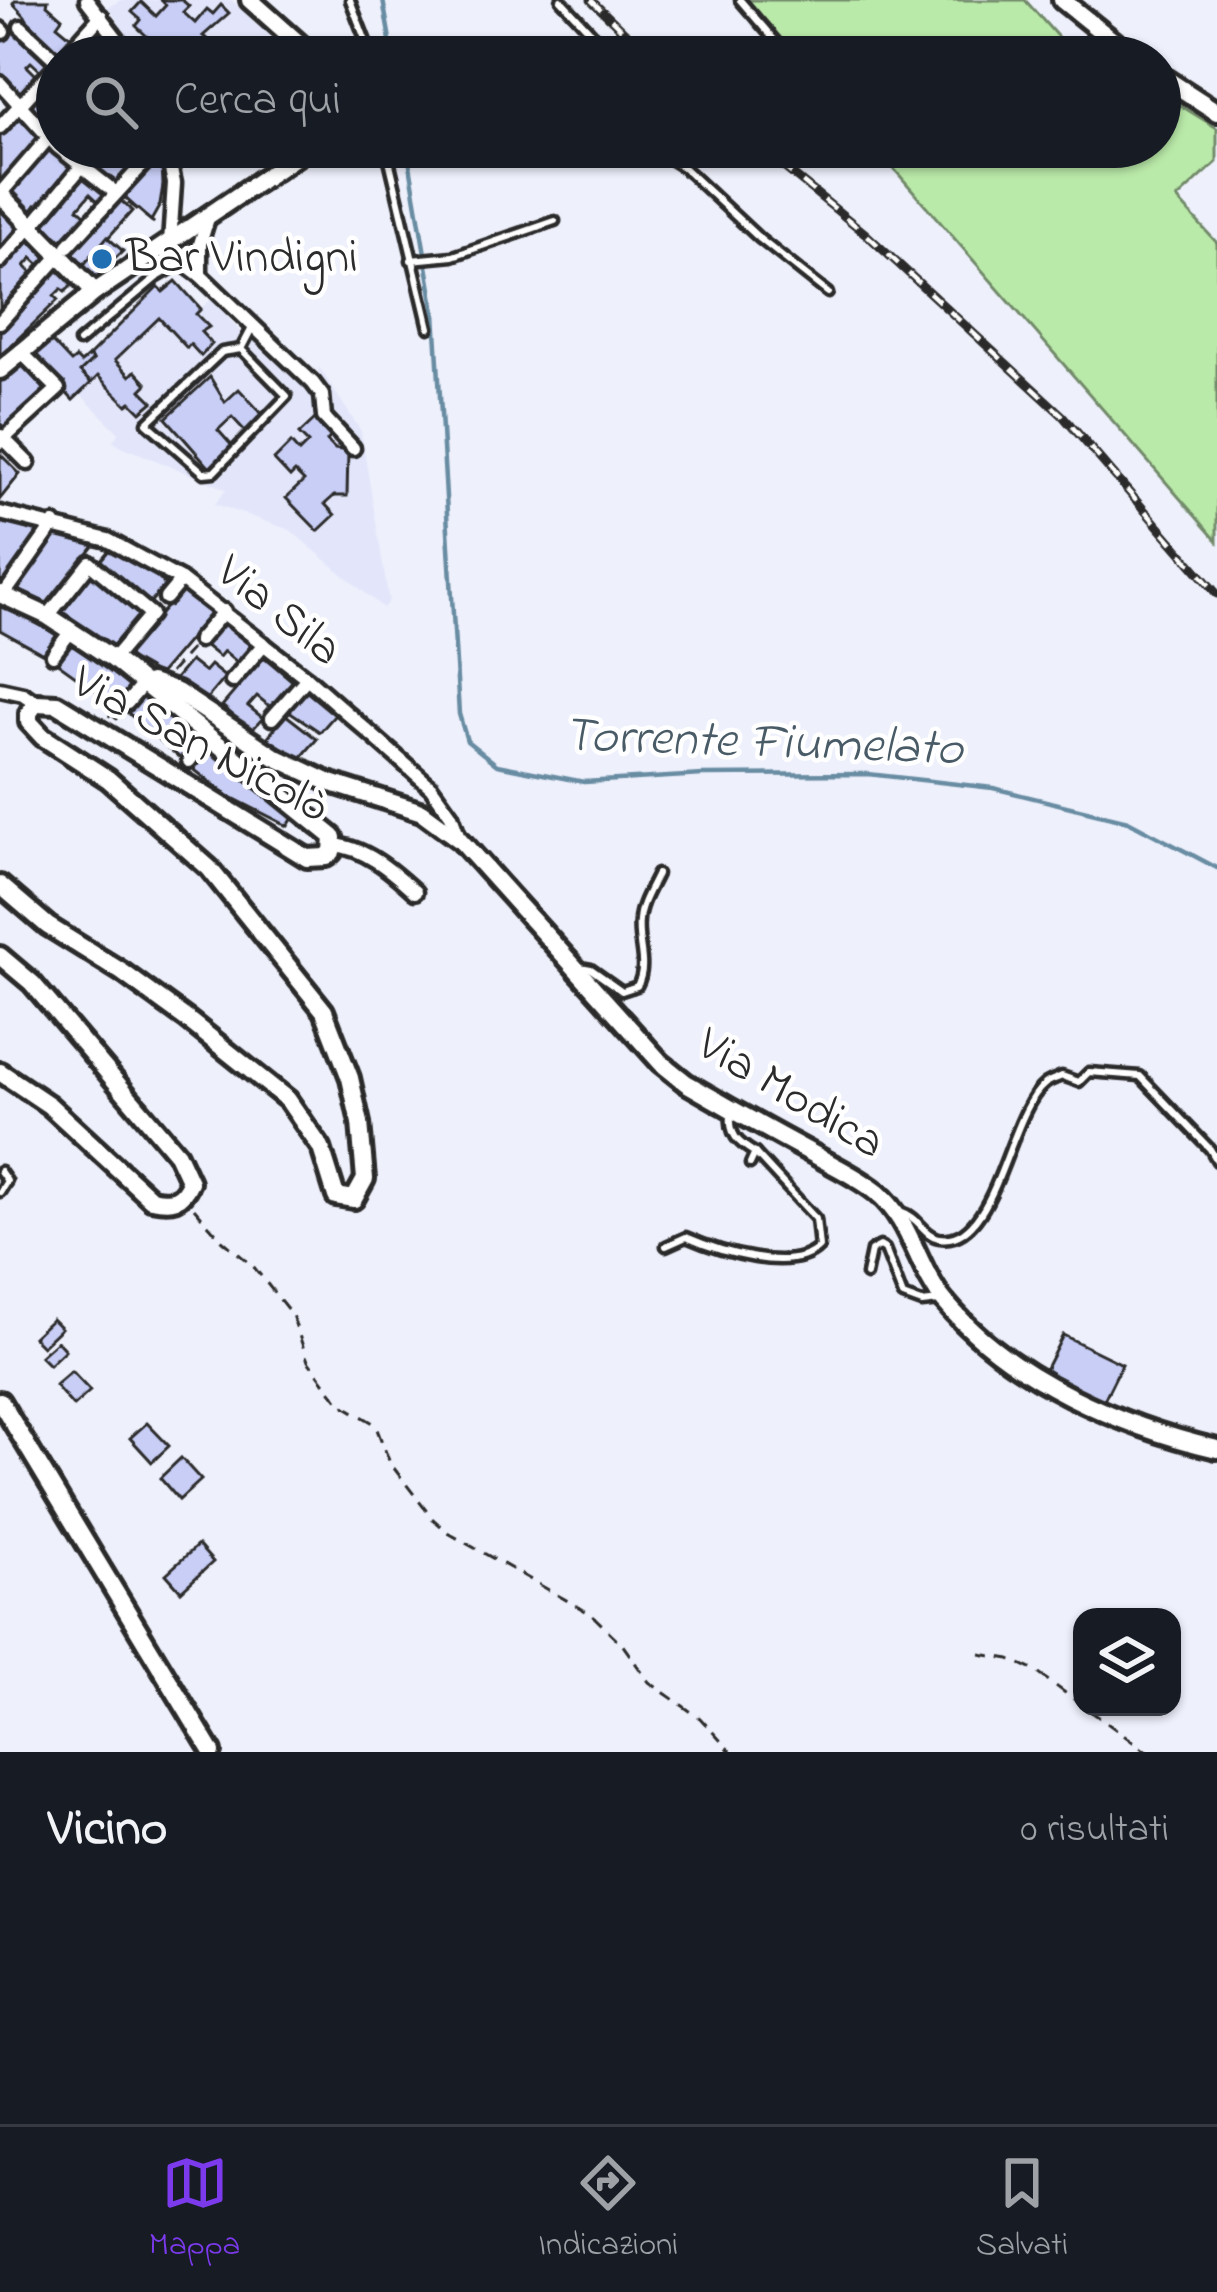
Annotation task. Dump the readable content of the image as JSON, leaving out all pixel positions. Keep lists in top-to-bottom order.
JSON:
{
  "streets": {
    "main road": ["Via San Nicolò", "Via Modica"],
    "street": ["Via Sila"]
  },
  "crossings": [
    ["Via Sila", "Via Modica"],
    ["Via San Nicolò", "Via Modica"]
  ],
  "water": ["Torrente Fiumelato"],
  "places": ["Bar Vindigni"],
  "page": {
    "search": "Cerca qui",
    "heading": ["Vicino", "0 risultati"],
    "nav": ["Mappa", "Indicazioni", "Salvati"]
  }
}
